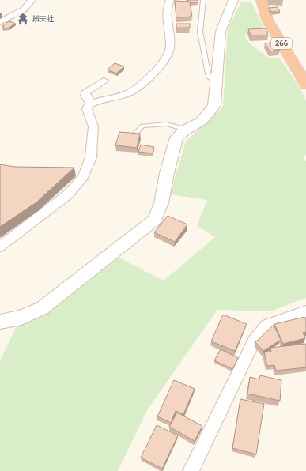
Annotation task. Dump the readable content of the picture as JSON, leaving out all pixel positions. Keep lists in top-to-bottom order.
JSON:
{
  "streets": {
    "highway": ["266"]
  },
  "places": {
    "temple": ["辨天社"]
  }
}
